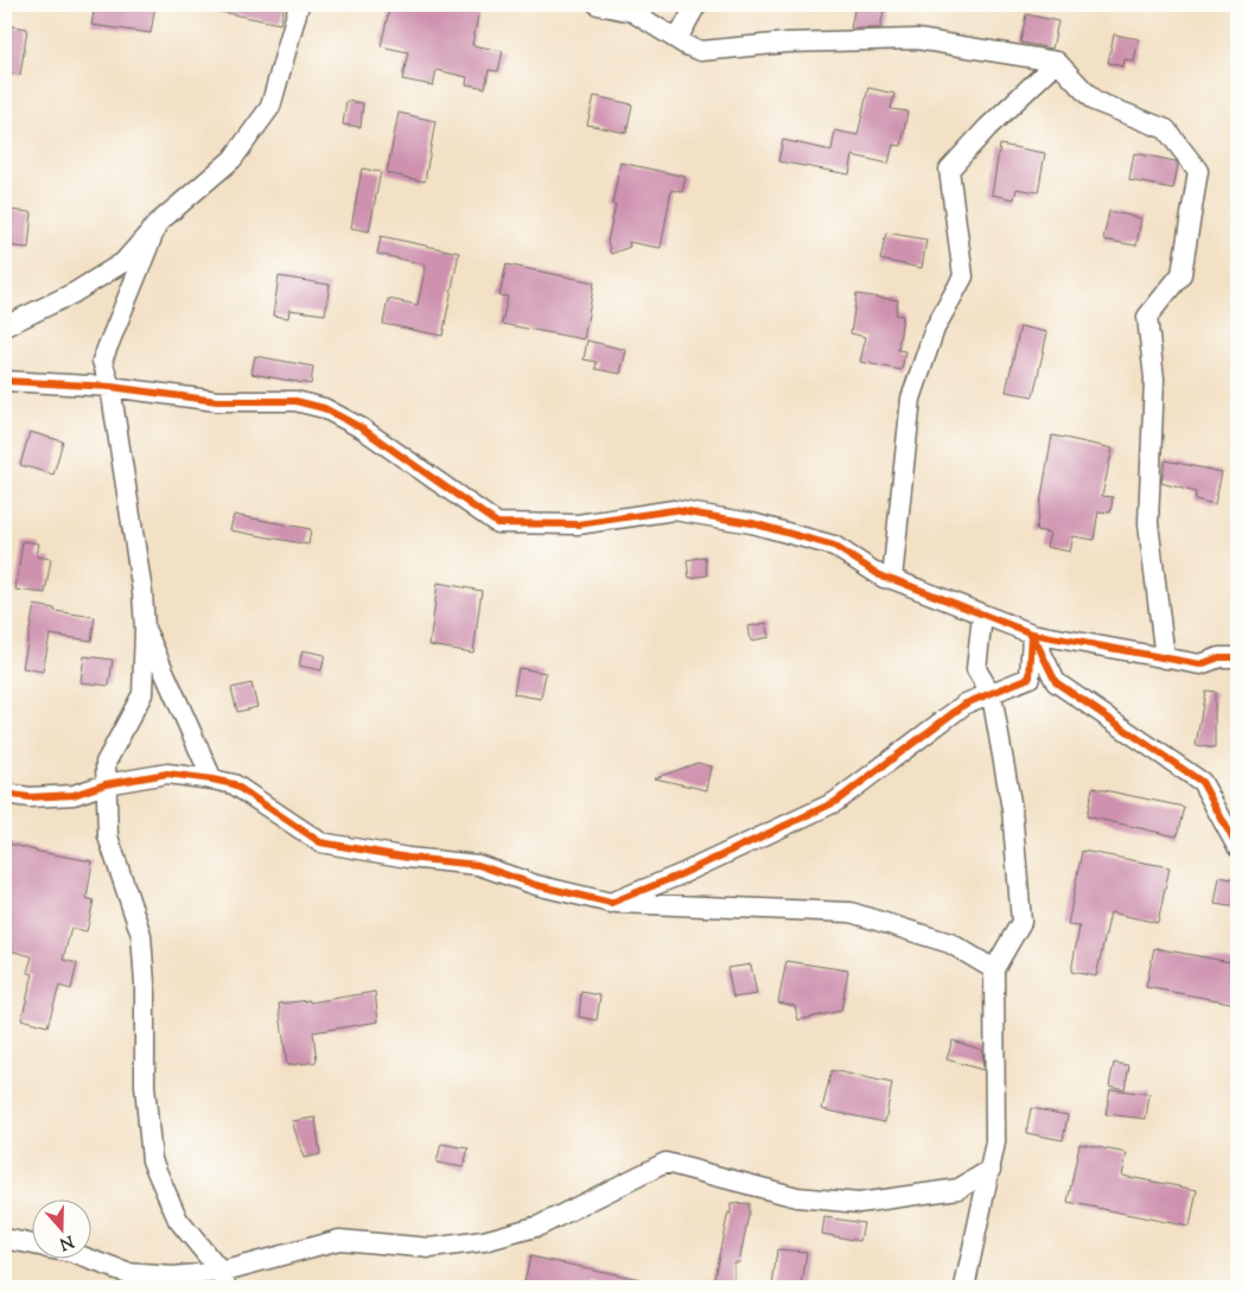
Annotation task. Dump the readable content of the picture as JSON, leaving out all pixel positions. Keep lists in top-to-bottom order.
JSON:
{
  "north": "bottom"
}
